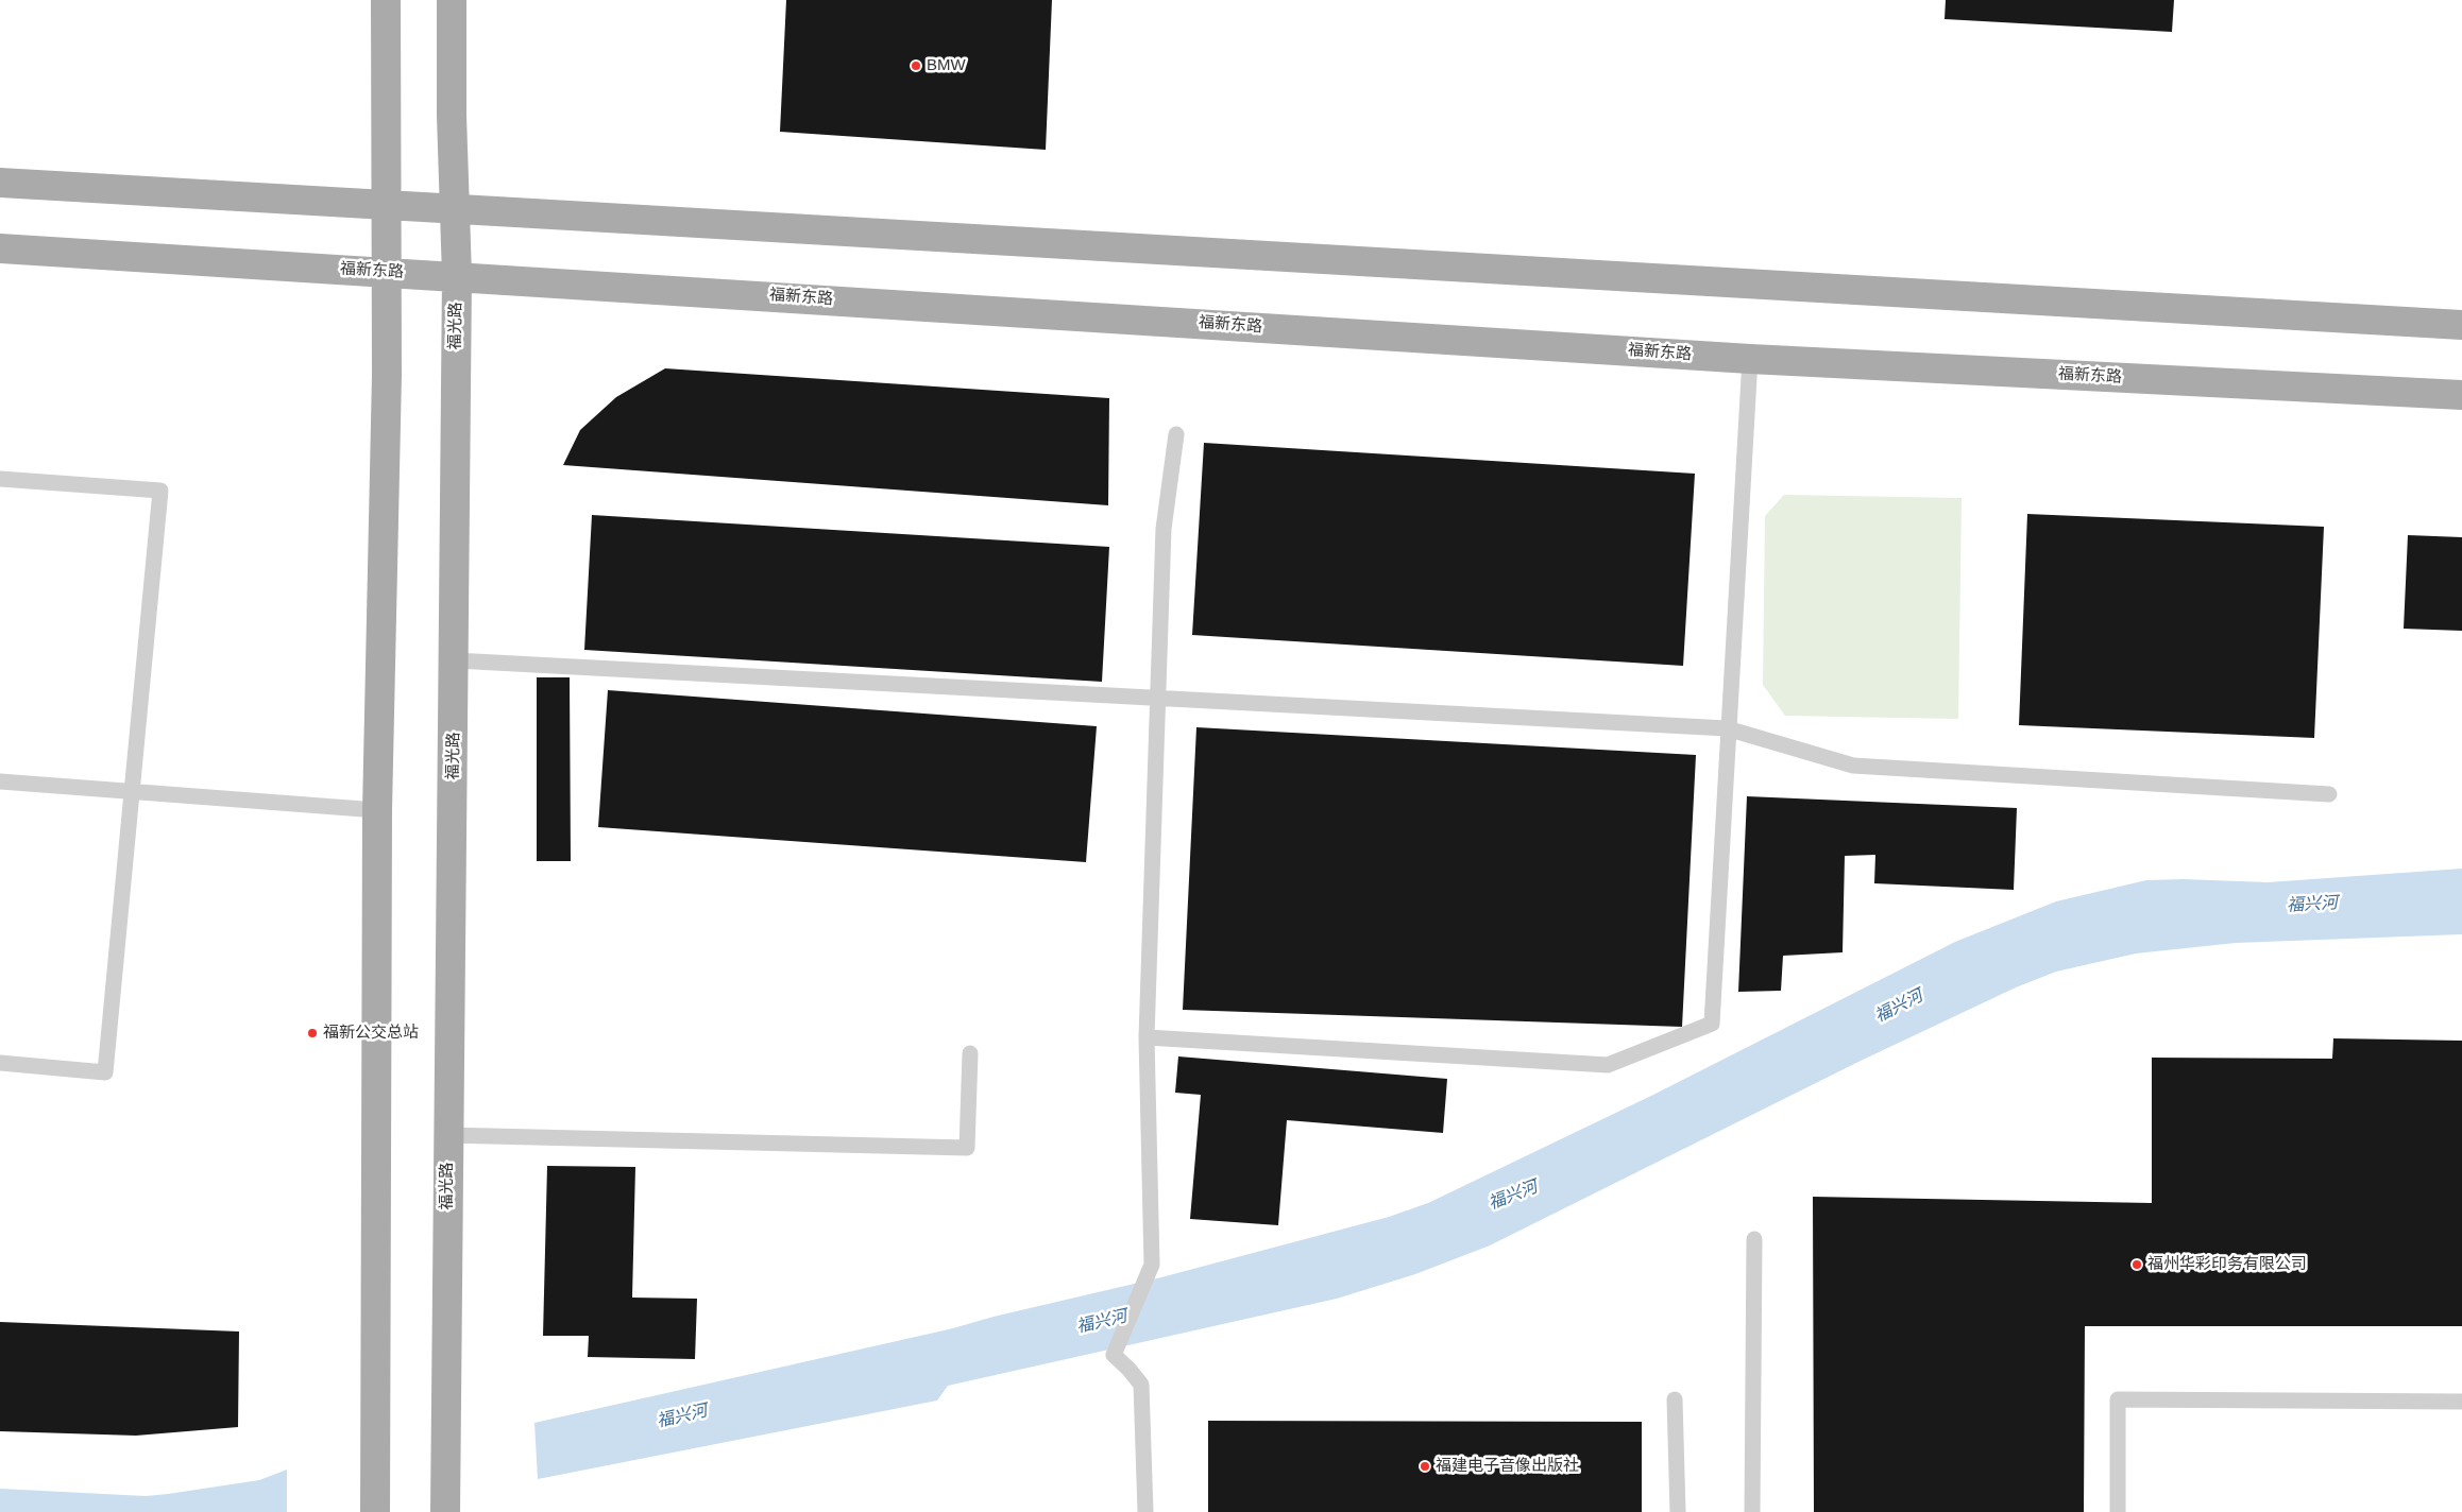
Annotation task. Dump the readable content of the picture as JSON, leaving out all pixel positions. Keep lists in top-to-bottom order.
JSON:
{
  "streets": {
    "main road": ["福新东路", "福光路"]
  },
  "crossings": [
    ["福新东路", "福光路"]
  ],
  "water": ["福兴河"],
  "places": [
    "BMW",
    "福新公交总站",
    "福州华彩印务有限公司",
    "福建电子音像出版社"
  ]
}
